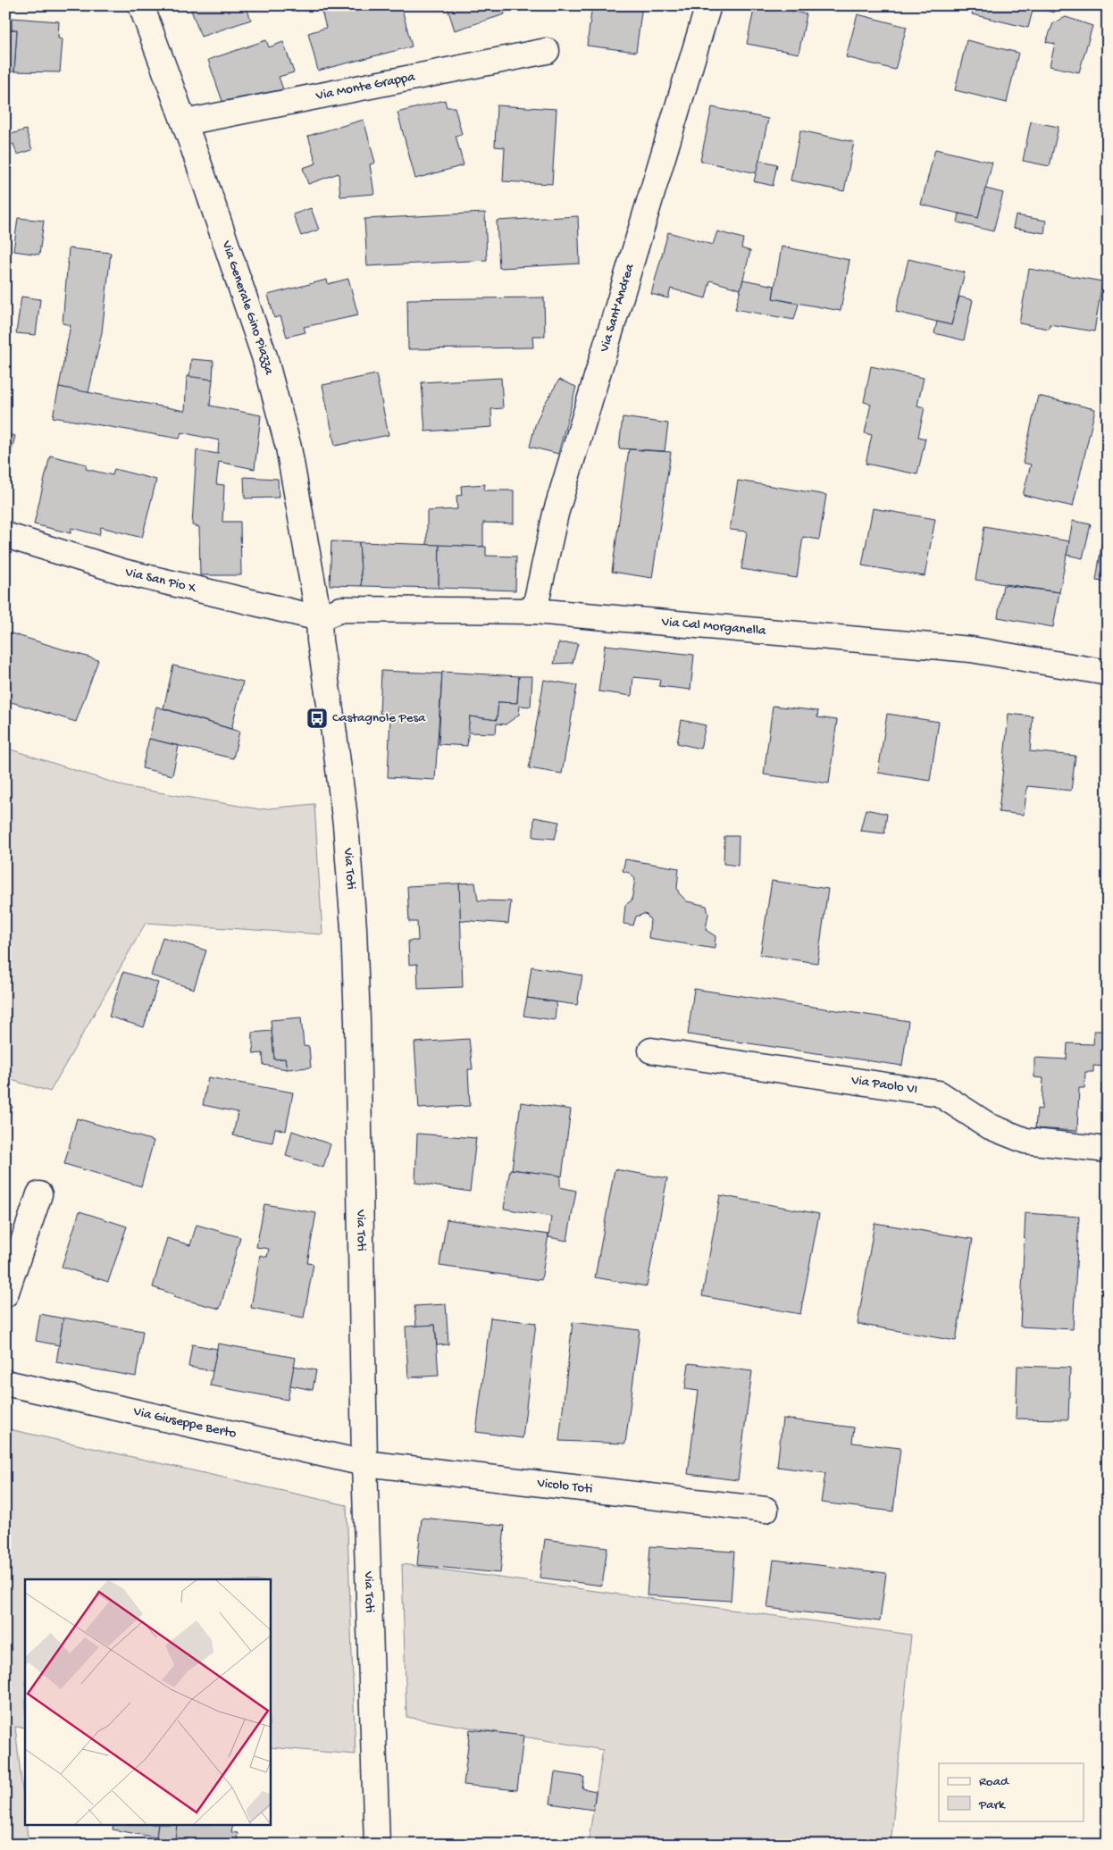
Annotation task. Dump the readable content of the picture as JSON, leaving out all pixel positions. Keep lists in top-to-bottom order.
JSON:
{
  "streets": {
    "street": [
      "Via Monte Grappa",
      "Via Generale Gino Piazza",
      "Via Sant'Andrea",
      "Via San Pio X",
      "Via Cal Morganella",
      "Via Toti",
      "Via Paolo VI",
      "Via Giuseppe Berto",
      "Vicolo Toti"
    ]
  },
  "crossings": [
    ["Via Monte Grappa", "Via Generale Gino Piazza"],
    ["Via Generale Gino Piazza", "Via San Pio X"],
    ["Via Generale Gino Piazza", "Via Cal Morganella"],
    ["Via Generale Gino Piazza", "Via Toti"],
    ["Via Sant'Andrea", "Via Cal Morganella"],
    ["Via San Pio X", "Via Cal Morganella"],
    ["Via San Pio X", "Via Toti"],
    ["Via Cal Morganella", "Via Toti"],
    ["Via Toti", "Via Giuseppe Berto"],
    ["Via Toti", "Vicolo Toti"],
    ["Via Giuseppe Berto", "Vicolo Toti"]
  ],
  "places": {
    "bus stop": ["Castagnole Pesa"]
  },
  "legend": ["Road", "Park"]
}
